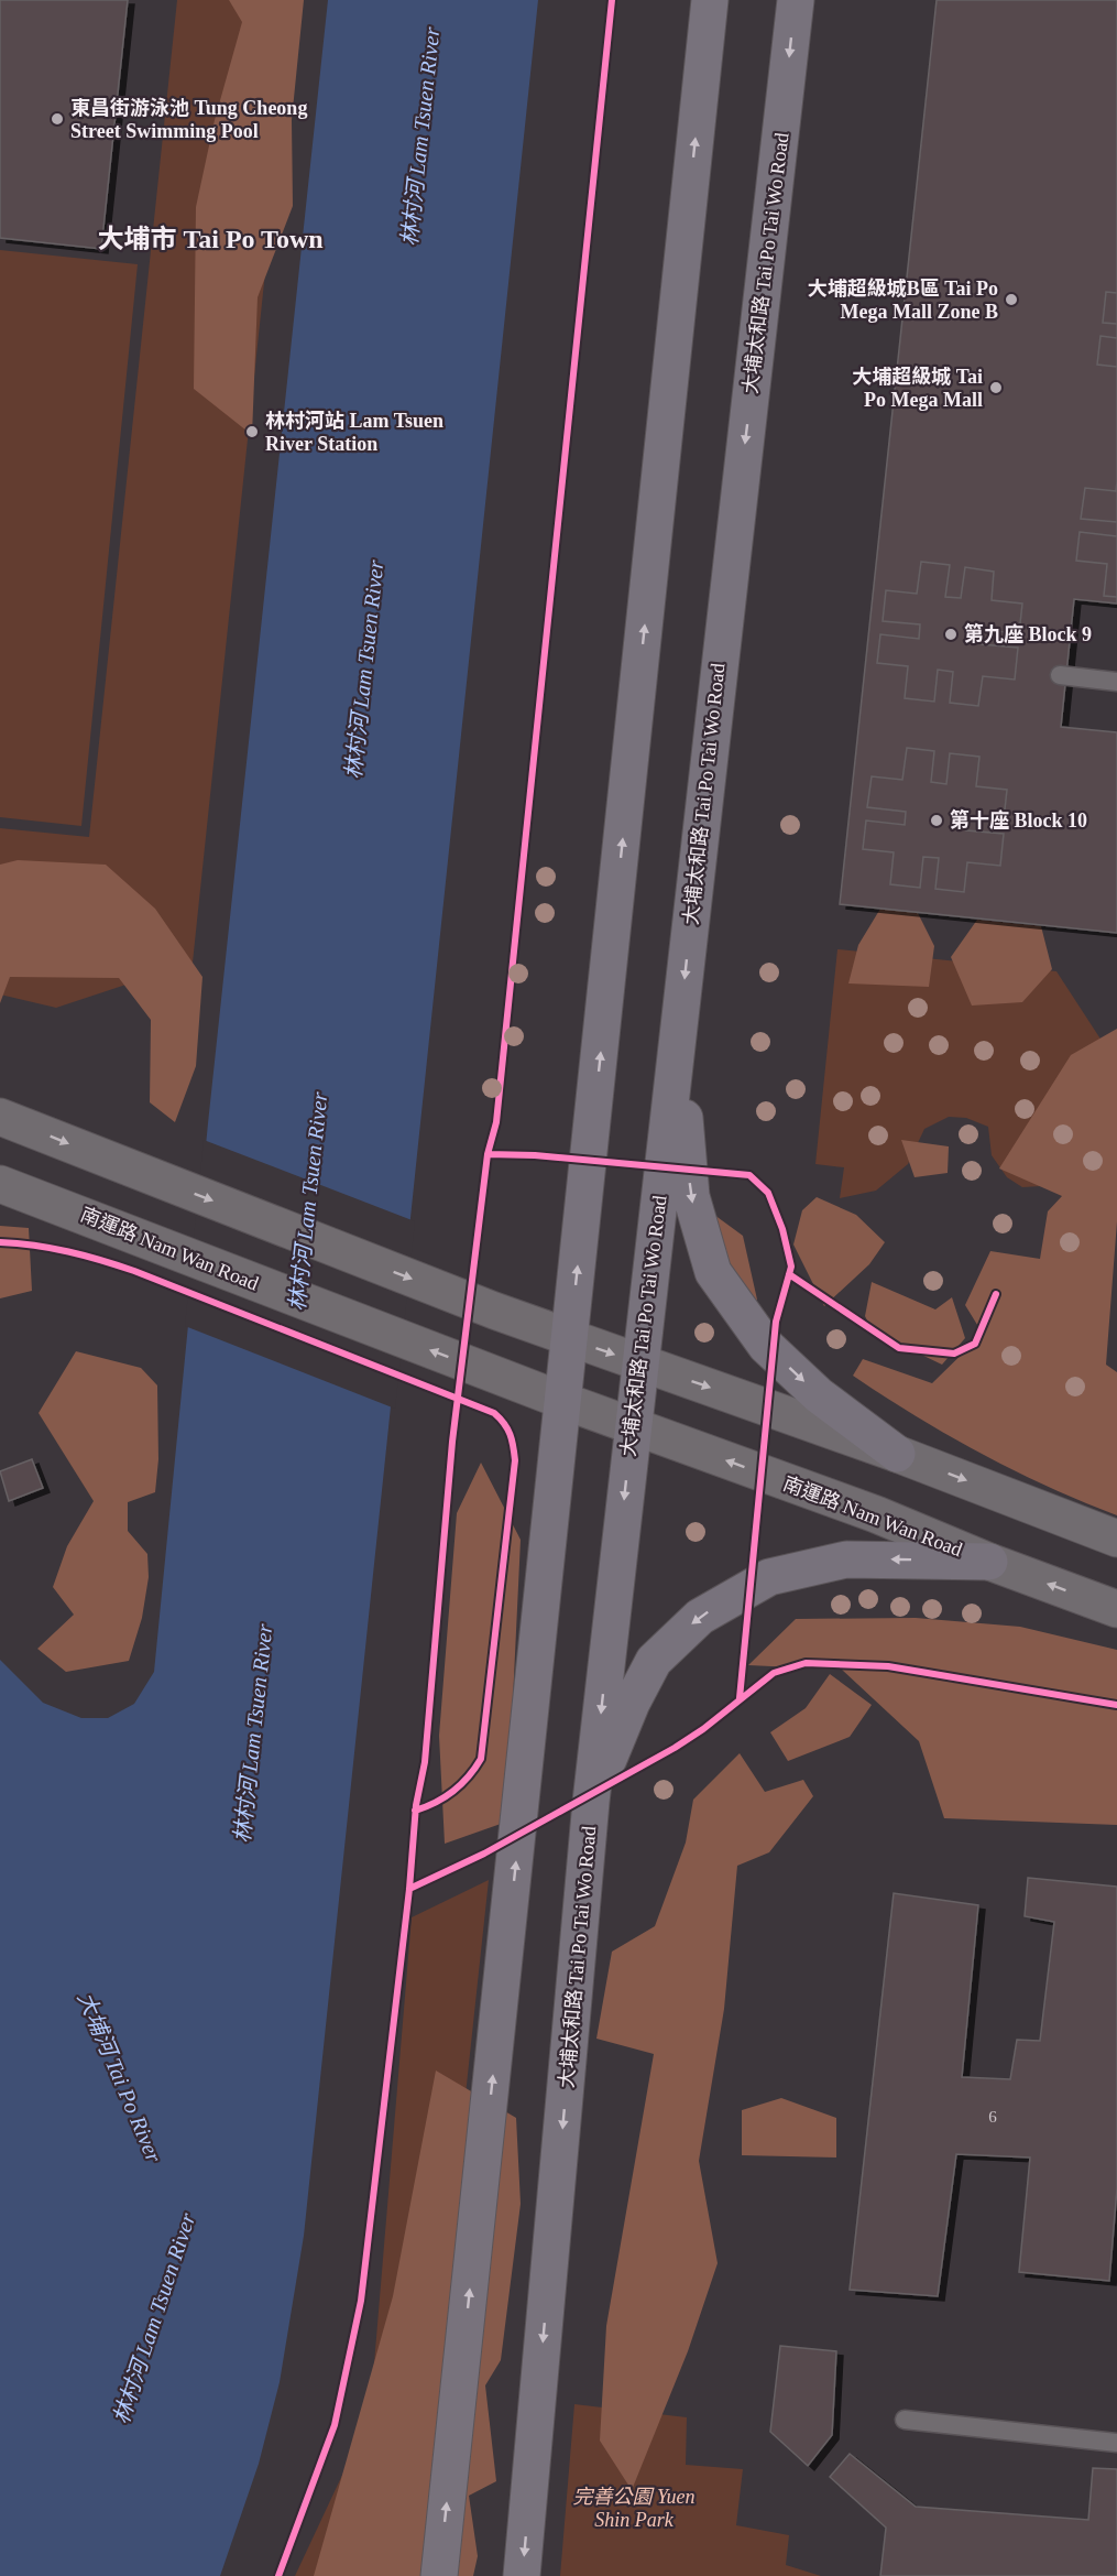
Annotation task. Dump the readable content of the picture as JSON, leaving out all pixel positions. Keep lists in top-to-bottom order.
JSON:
{
  "streets": {
    "main road": ["大埔太和路 Tai Po Tai Wo Road", "南運路 Nam Wan Road"]
  },
  "crossings": [
    ["大埔太和路 Tai Po Tai Wo Road", "南運路 Nam Wan Road"]
  ],
  "districts": ["大埔市 Tai Po Town"],
  "water": ["林村河 Lam Tsuen River", "大埔河 Tai Po River"],
  "parks": ["完善公園 Yuen Shin Park"],
  "places": [
    "東昌街游泳池 Tung Cheong Street Swimming Pool",
    "大埔超級城B區 Tai Po Mega Mall Zone B",
    "大埔超級城 Tai Po Mega Mall",
    "林村河站 Lam Tsuen River Station",
    "第九座 Block 9",
    "第十座 Block 10"
  ],
  "house_numbers": ["6"]
}
